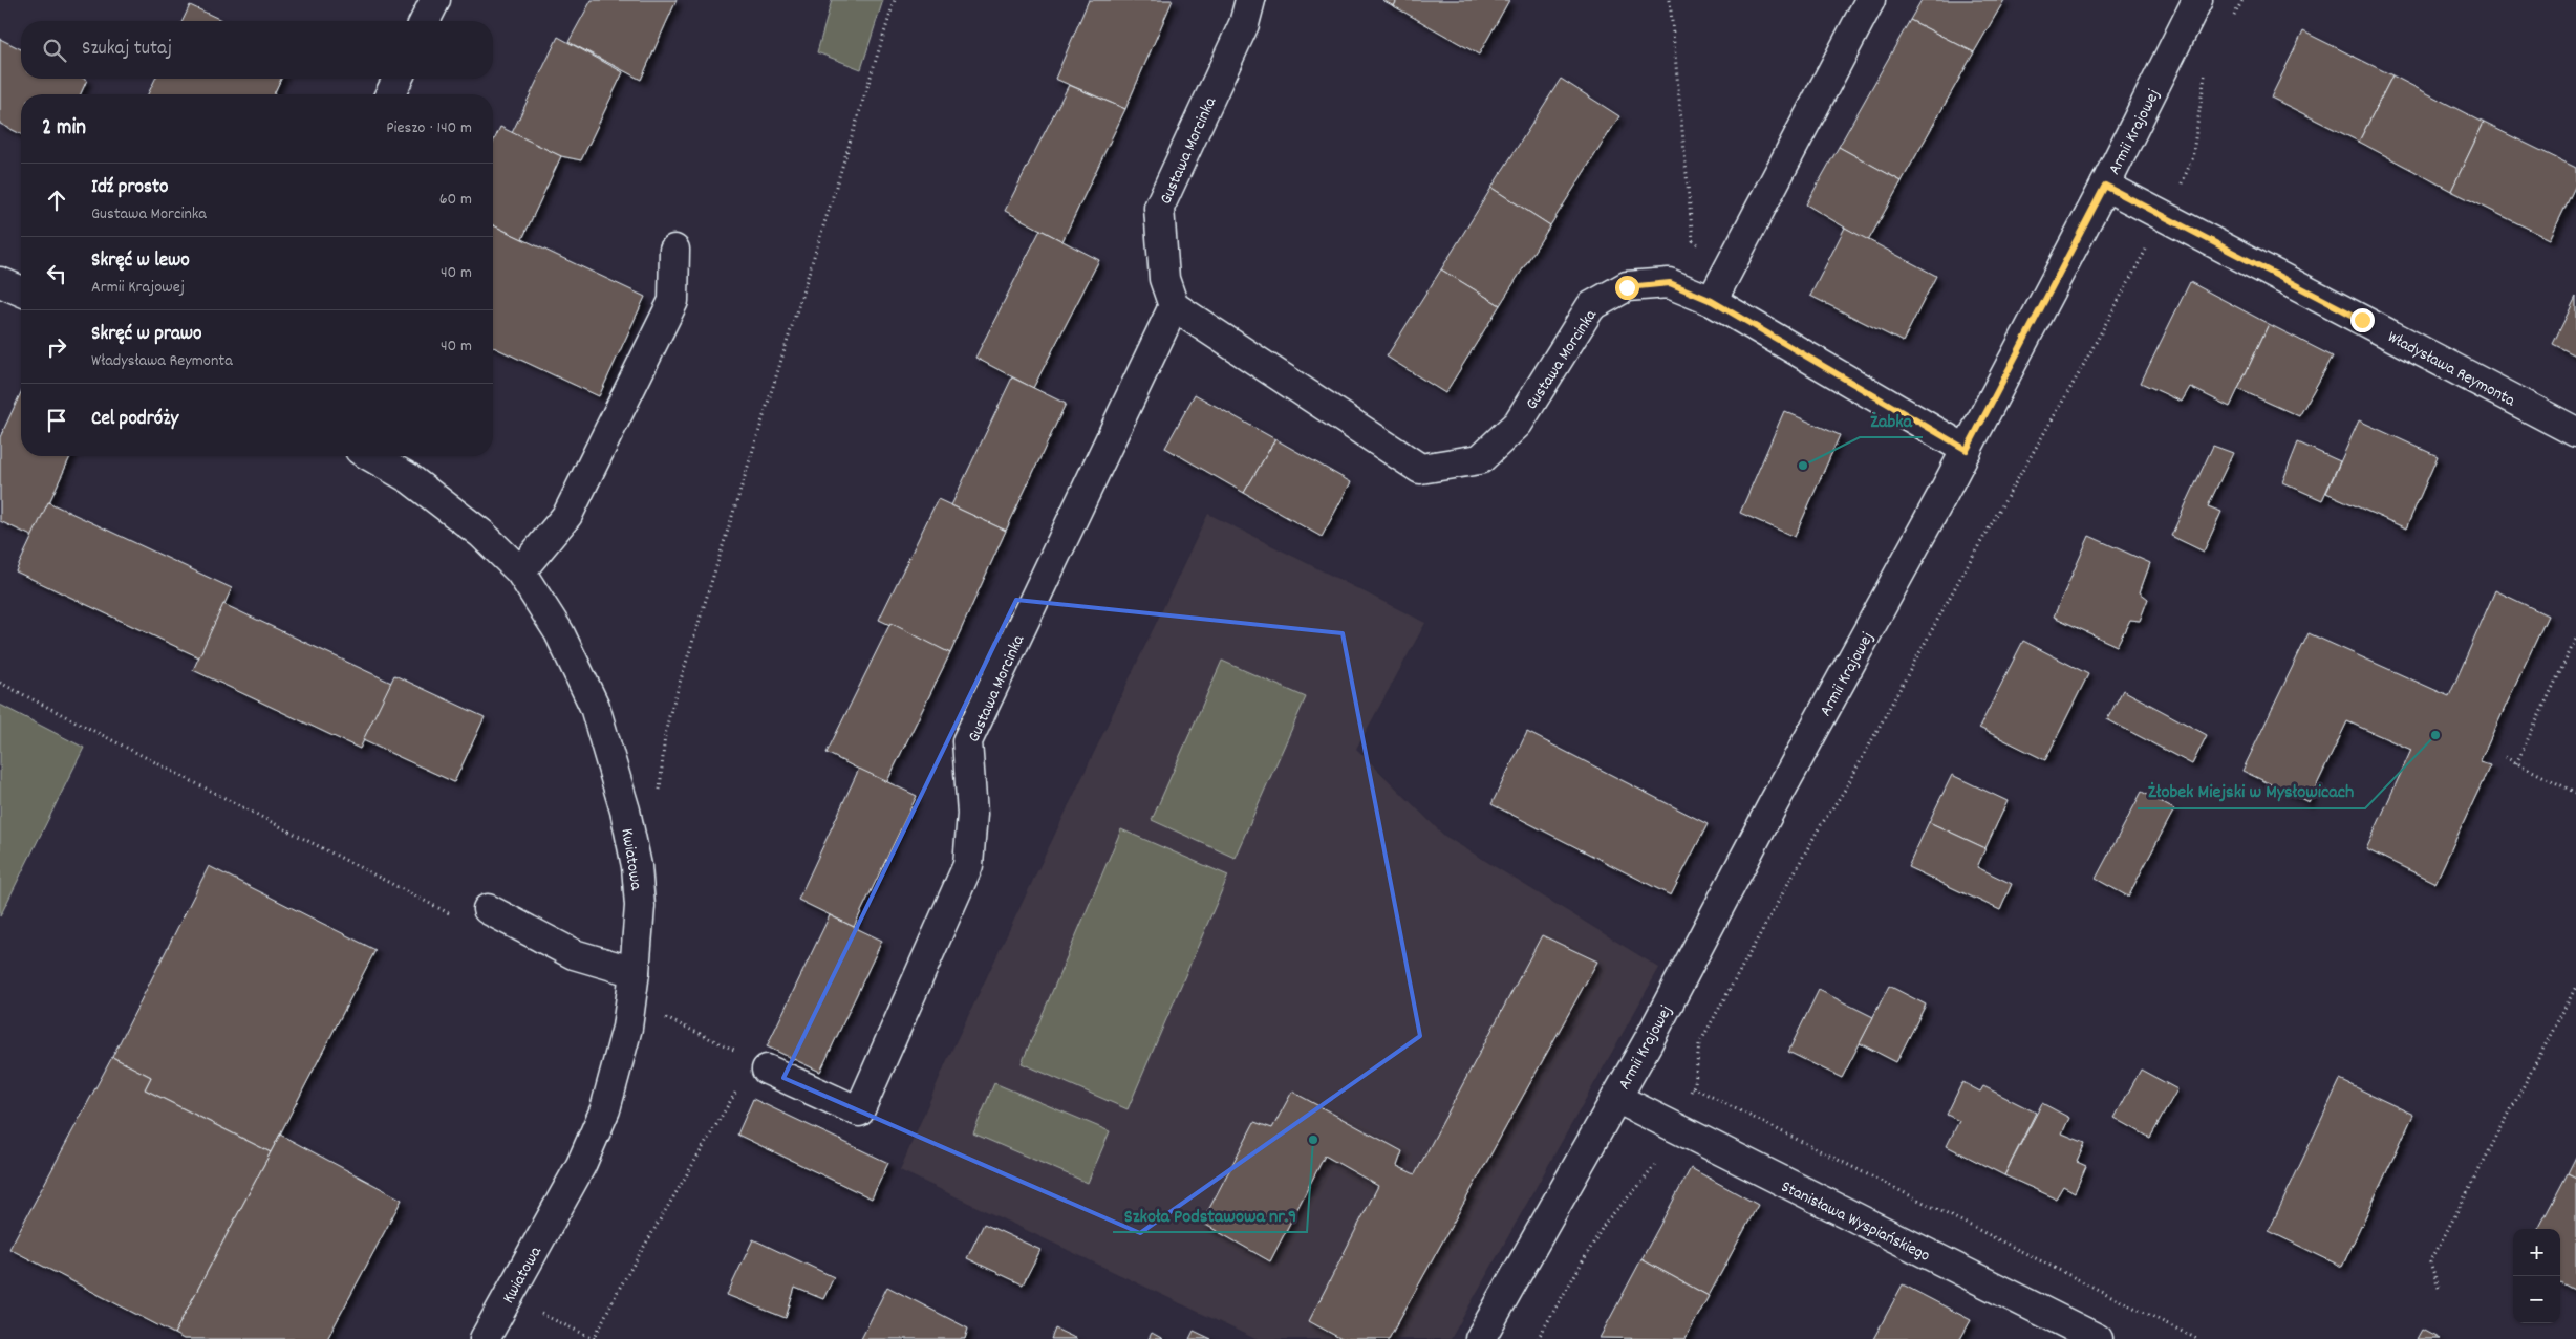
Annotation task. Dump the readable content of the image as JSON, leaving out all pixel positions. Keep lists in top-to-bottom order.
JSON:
{
  "streets": {
    "street": [
      "Armii Krajowej",
      "Gustawa Morcinka",
      "Władysława Reymonta",
      "Kwiatowa",
      "Stanisława Wyspiańskiego"
    ]
  },
  "crossings": [
    ["Armii Krajowej", "Gustawa Morcinka"],
    ["Armii Krajowej", "Władysława Reymonta"],
    ["Armii Krajowej", "Stanisława Wyspiańskiego"]
  ],
  "places": ["Żabka", "Żłobek Miejski w Mysłowicach", "Szkoła Podstawowa nr.9"],
  "page": {
    "search": "Szukaj tutaj",
    "heading": ["2 min", "Pieszo · 140 m"],
    "list": [
      ["Idź prosto", "Gustawa Morcinka", "60 m"],
      ["Skręć w lewo", "Armii Krajowej", "40 m"],
      ["Skręć w prawo", "Władysława Reymonta", "40 m"],
      "Cel podróży"
    ],
    "map_buttons": ["+", "−"]
  }
}
